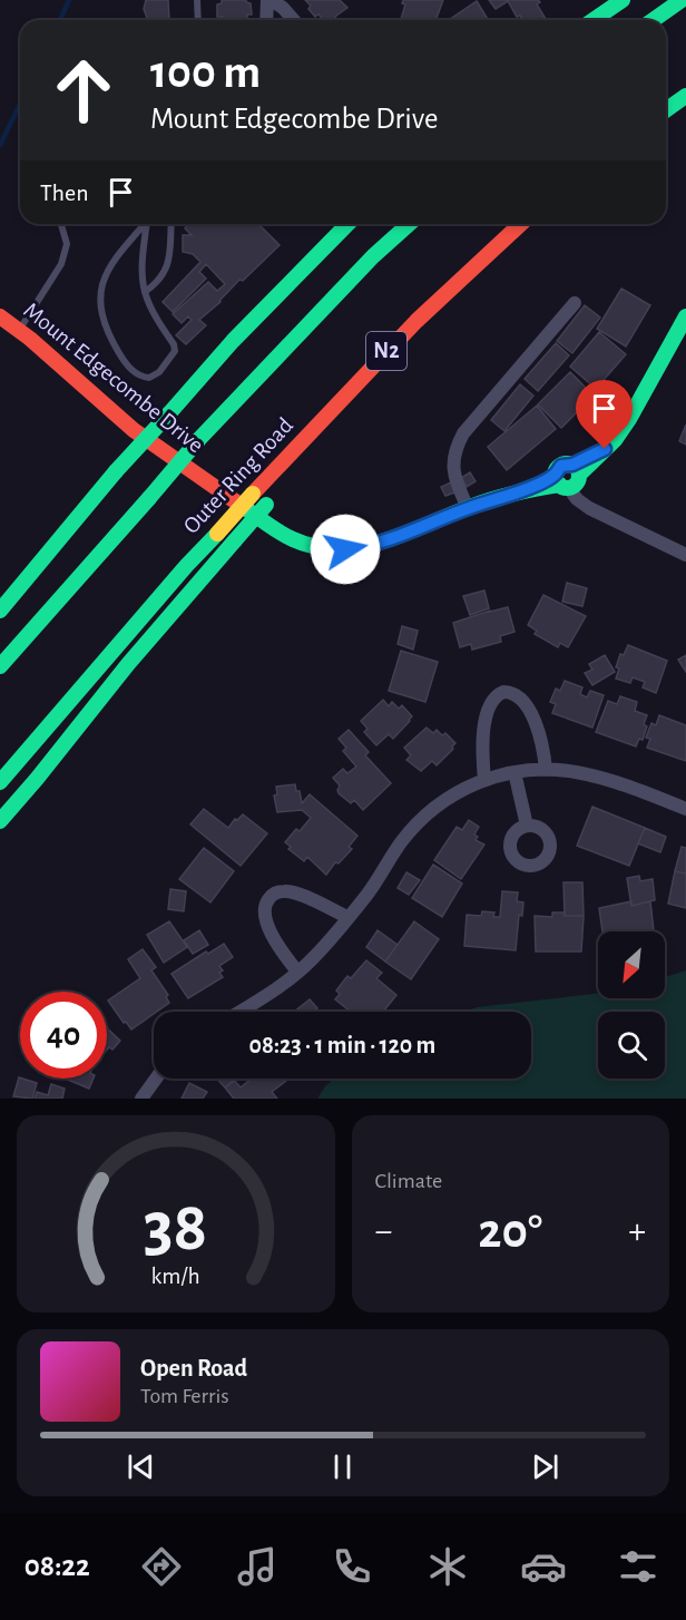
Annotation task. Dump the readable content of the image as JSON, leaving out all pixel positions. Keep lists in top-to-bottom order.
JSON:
{
  "streets": {
    "main road": ["N2", "Mount Edgecombe Drive", "Outer Ring Road"]
  },
  "north": "bottom left",
  "page": {
    "turn": ["100 m", "Mount Edgecombe Drive"],
    "then": "Then",
    "limit": "40",
    "trip": "08:23 · 1 min · 120 m",
    "tile": "Climate",
    "heat": ["−", "20°", "+"],
    "song": ["Open Road", "Tom Ferris"],
    "tabs": "08:22",
    "gauge": ["38", "km/h"]
  }
}
